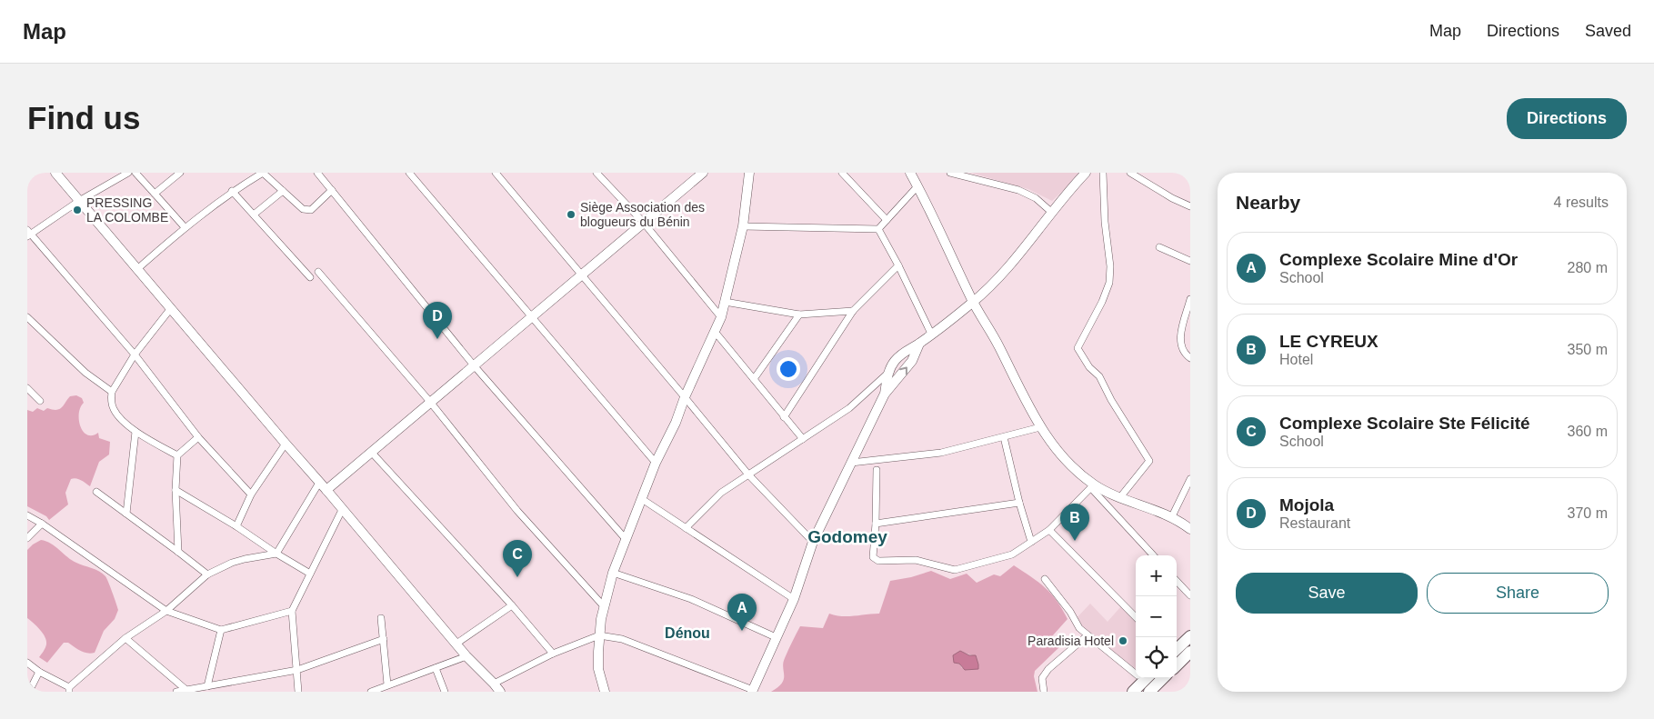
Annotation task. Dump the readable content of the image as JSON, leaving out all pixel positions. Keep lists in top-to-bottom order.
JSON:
{
  "districts": ["Godomey", "Dénou"],
  "places": ["PRESSING LA COLOMBE", "Siège Association des blogueurs du Bénin", "Paradisia Hotel"],
  "page": {
    "header": "Map",
    "nav": ["Map", "Directions", "Saved"],
    "buttons": [
      "Directions",
      ["Save", "Share"]
    ],
    "title": "Find us",
    "heading": ["Nearby", "4 results"],
    "list": [
      {
        "mark": "A",
        "name": "Complexe Scolaire Mine d'Or",
        "note": "School",
        "value": "280 m"
      },
      {
        "mark": "B",
        "name": "LE CYREUX",
        "note": "Hotel",
        "value": "350 m"
      },
      {
        "mark": "C",
        "name": "Complexe Scolaire Ste Félicité",
        "note": "School",
        "value": "360 m"
      },
      {
        "mark": "D",
        "name": "Mojola",
        "note": "Restaurant",
        "value": "370 m"
      }
    ],
    "pins": [
      "D",
      "B",
      "C",
      "A"
    ],
    "map_buttons": ["+", "−"]
  }
}
